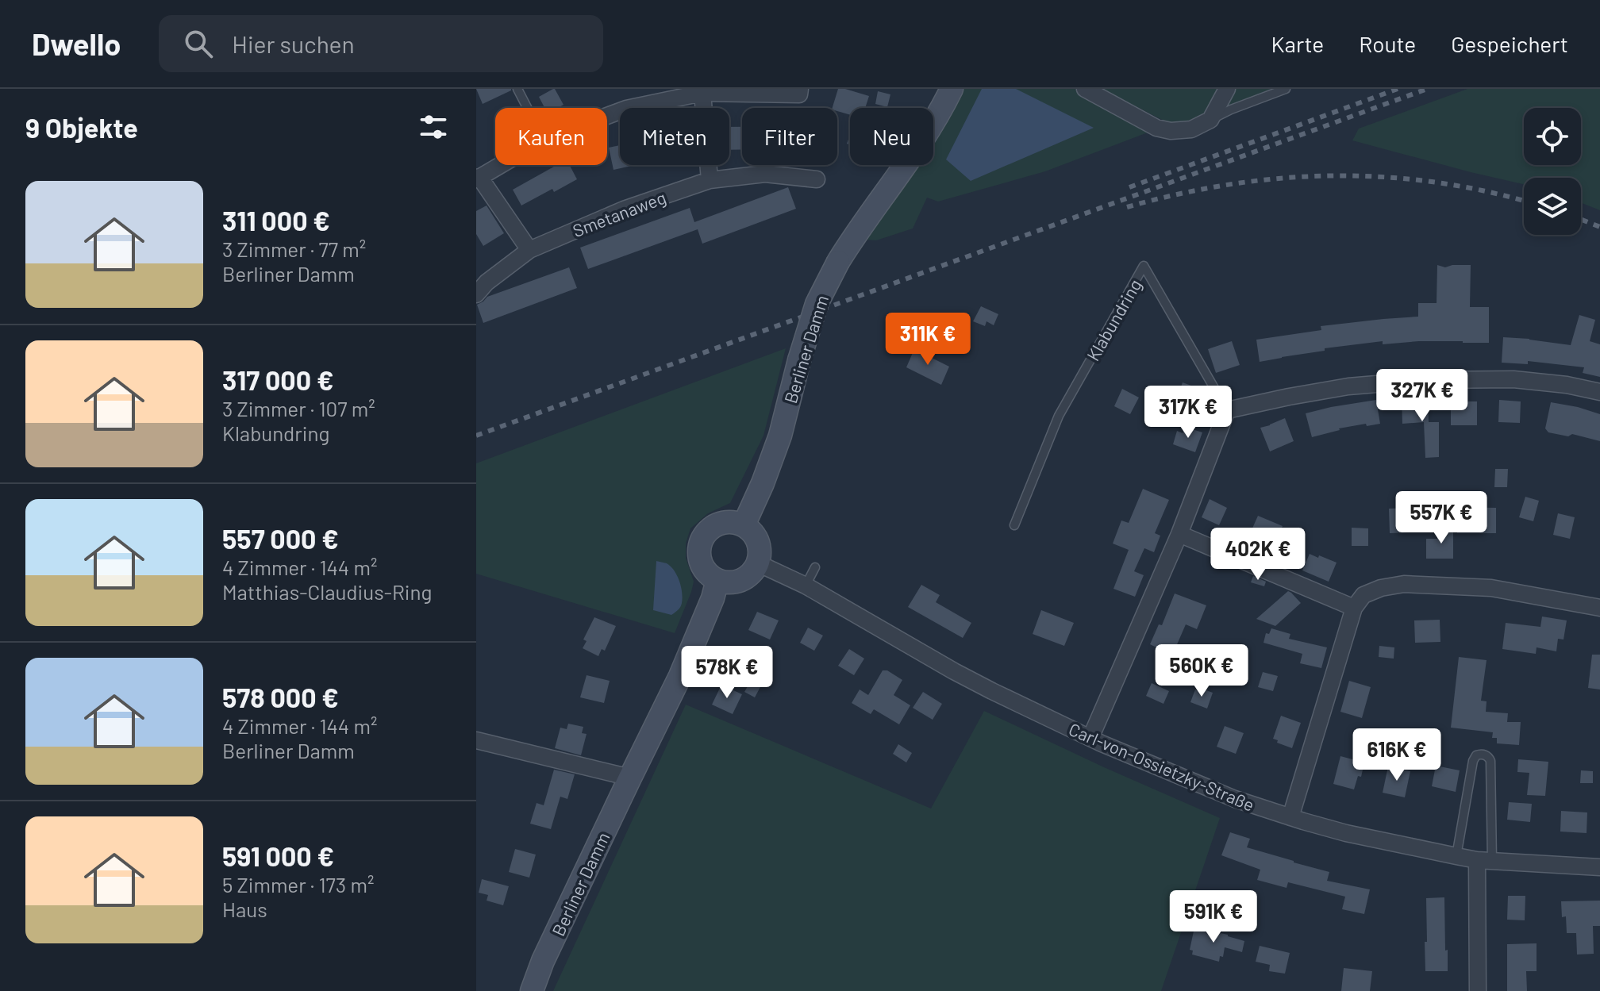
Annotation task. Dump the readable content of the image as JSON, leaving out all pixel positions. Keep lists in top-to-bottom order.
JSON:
{
  "streets": {
    "main road": ["Berliner Damm"],
    "street": ["Smetanaweg", "Carl-von-Ossietzky-Straße"],
    "lane": ["Klabundring"]
  },
  "crossings": [
    ["Berliner Damm", "Carl-von-Ossietzky-Straße"]
  ],
  "page": {
    "header": "Dwello",
    "search": "Hier suchen",
    "nav": ["Karte", "Route", "Gespeichert"],
    "heading": "9 Objekte",
    "chip": [
      "Kaufen",
      "Mieten",
      "Filter",
      "Neu"
    ],
    "list": [
      {
        "name": "311 000 €",
        "note": "3 Zimmer · 77 m² · Berliner Damm"
      },
      {
        "name": "317 000 €",
        "note": "3 Zimmer · 107 m² · Klabundring"
      },
      {
        "name": "557 000 €",
        "note": "4 Zimmer · 144 m² · Matthias-Claudius-Ring"
      },
      {
        "name": "578 000 €",
        "note": "4 Zimmer · 144 m² · Berliner Damm"
      },
      {
        "name": "591 000 €",
        "note": "5 Zimmer · 173 m² · Haus"
      }
    ],
    "price": [
      "311K €",
      "327K €",
      "317K €",
      "557K €",
      "402K €",
      "560K €",
      "578K €",
      "616K €",
      "591K €"
    ]
  }
}
